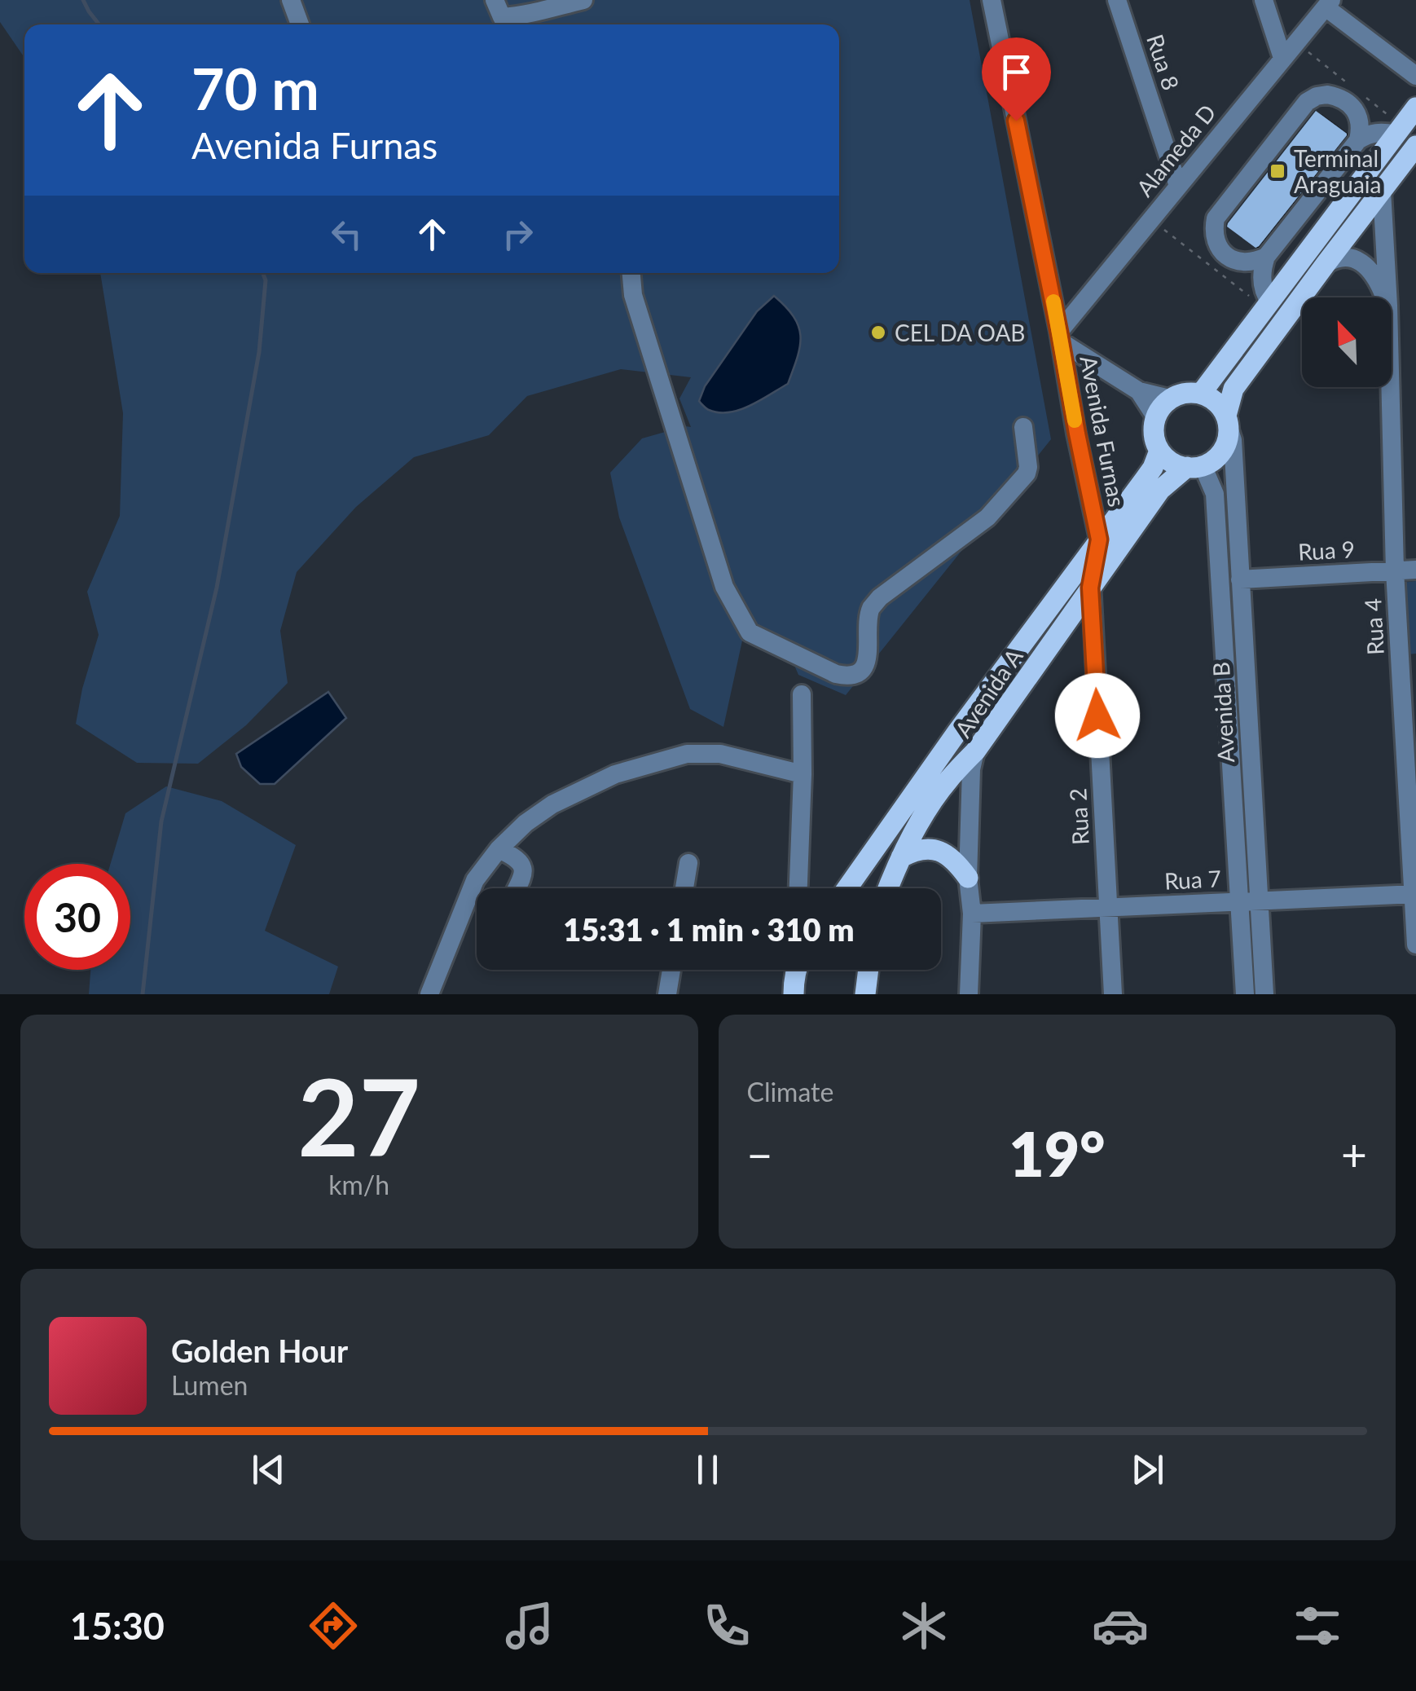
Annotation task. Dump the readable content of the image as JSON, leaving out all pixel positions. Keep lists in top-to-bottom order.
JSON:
{
  "streets": {
    "main road": ["Avenida A"],
    "street": [
      "Rua 8",
      "Alameda D",
      "Avenida Furnas",
      "Rua 9",
      "Rua 4",
      "Avenida B",
      "Rua 2",
      "Rua 7"
    ]
  },
  "crossings": [
    ["Rua 8", "Alameda D"],
    ["Alameda D", "Avenida Furnas"],
    ["Avenida Furnas", "Avenida A"],
    ["Avenida Furnas", "Rua 2"],
    ["Rua 9", "Rua 4"],
    ["Rua 9", "Avenida B"],
    ["Rua 4", "Rua 7"],
    ["Avenida A", "Avenida B"],
    ["Avenida A", "Rua 2"],
    ["Avenida A", "Rua 7"],
    ["Avenida B", "Rua 7"],
    ["Rua 2", "Rua 7"]
  ],
  "places": {
    "transit": ["Terminal Araguaia"],
    "other": ["CEL DA OAB"]
  },
  "north": "top left",
  "page": {
    "turn": ["70 m", "Avenida Furnas"],
    "limit": "30",
    "trip": "15:31 · 1 min · 310 m",
    "tile": [
      ["27", "km/h"],
      "Climate"
    ],
    "heat": ["−", "19°", "+"],
    "song": ["Golden Hour", "Lumen"],
    "tabs": "15:30"
  }
}
